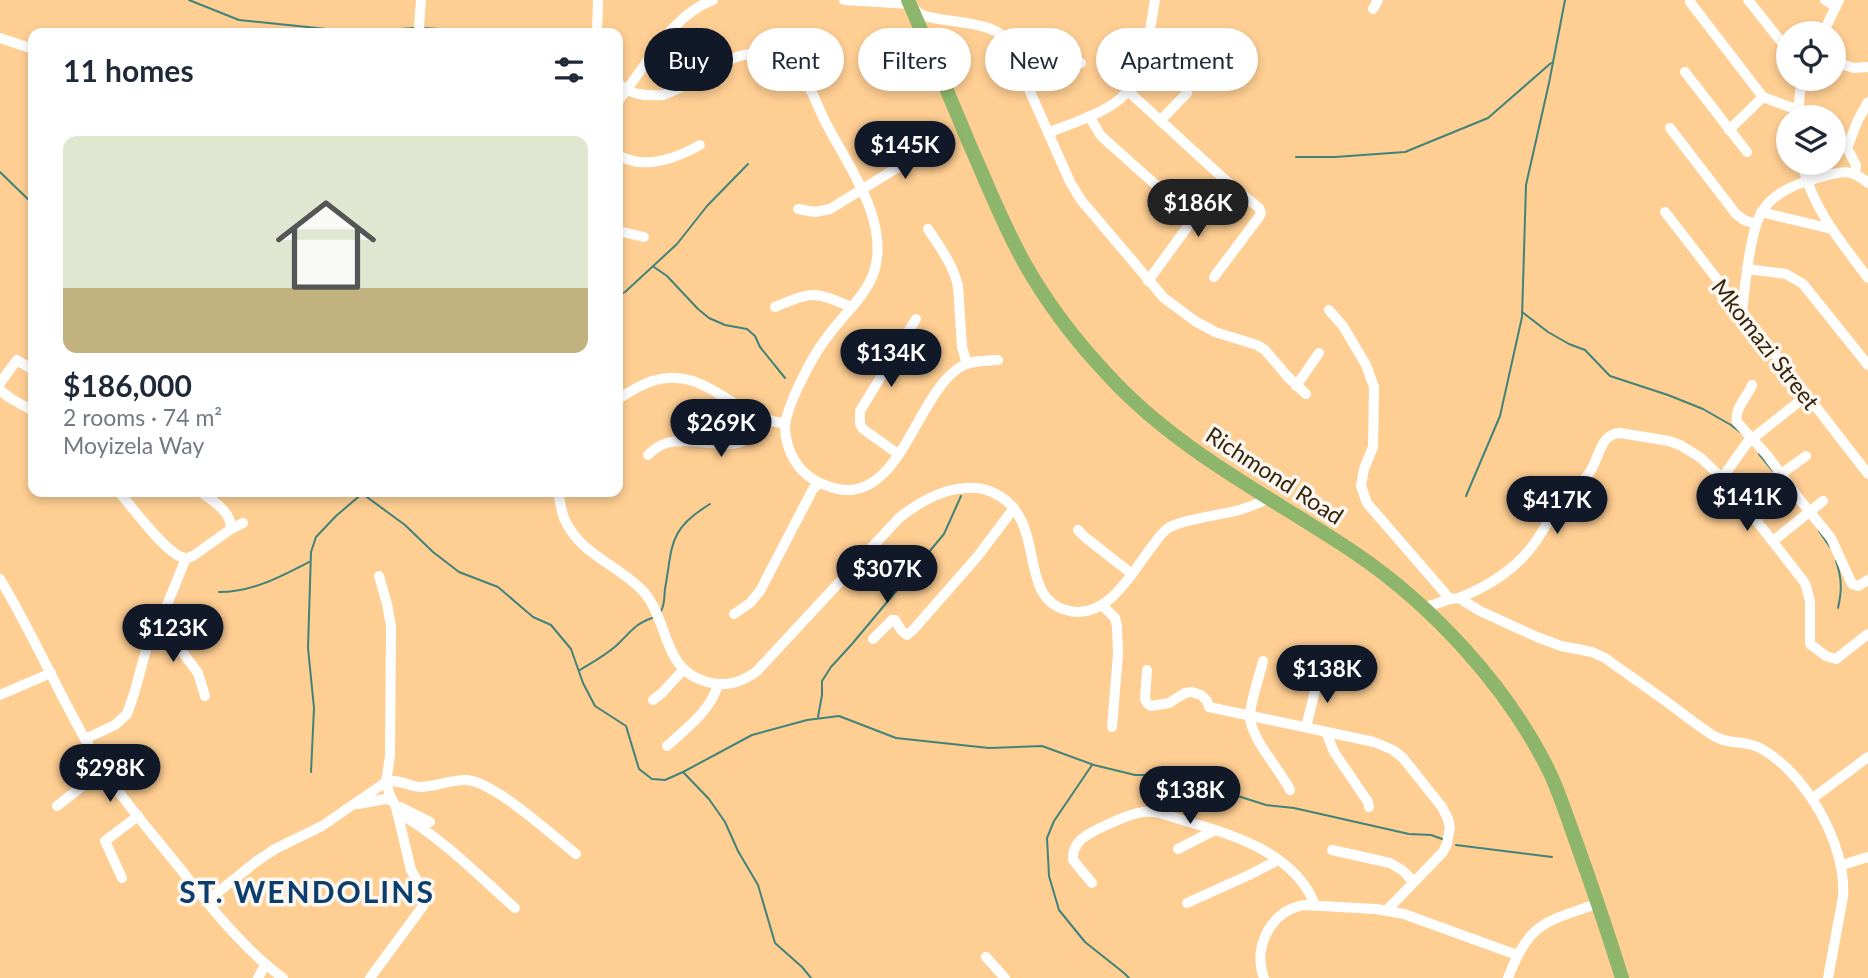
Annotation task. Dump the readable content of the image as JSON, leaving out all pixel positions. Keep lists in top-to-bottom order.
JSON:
{
  "streets": {
    "highway": ["Richmond Road"],
    "street": ["Mkomazi Street"]
  },
  "districts": ["ST. WENDOLINS"],
  "page": {
    "chip": [
      "Buy",
      "Rent",
      "Filters",
      "New",
      "Apartment"
    ],
    "heading": "11 homes",
    "list": [
      {
        "name": "$186,000",
        "note": "2 rooms · 74 m² · Moyizela Way"
      }
    ],
    "price": [
      "$145K",
      "$186K",
      "$134K",
      "$269K",
      "$141K",
      "$417K",
      "$307K",
      "$123K",
      "$138K",
      "$298K",
      "$138K"
    ]
  }
}
